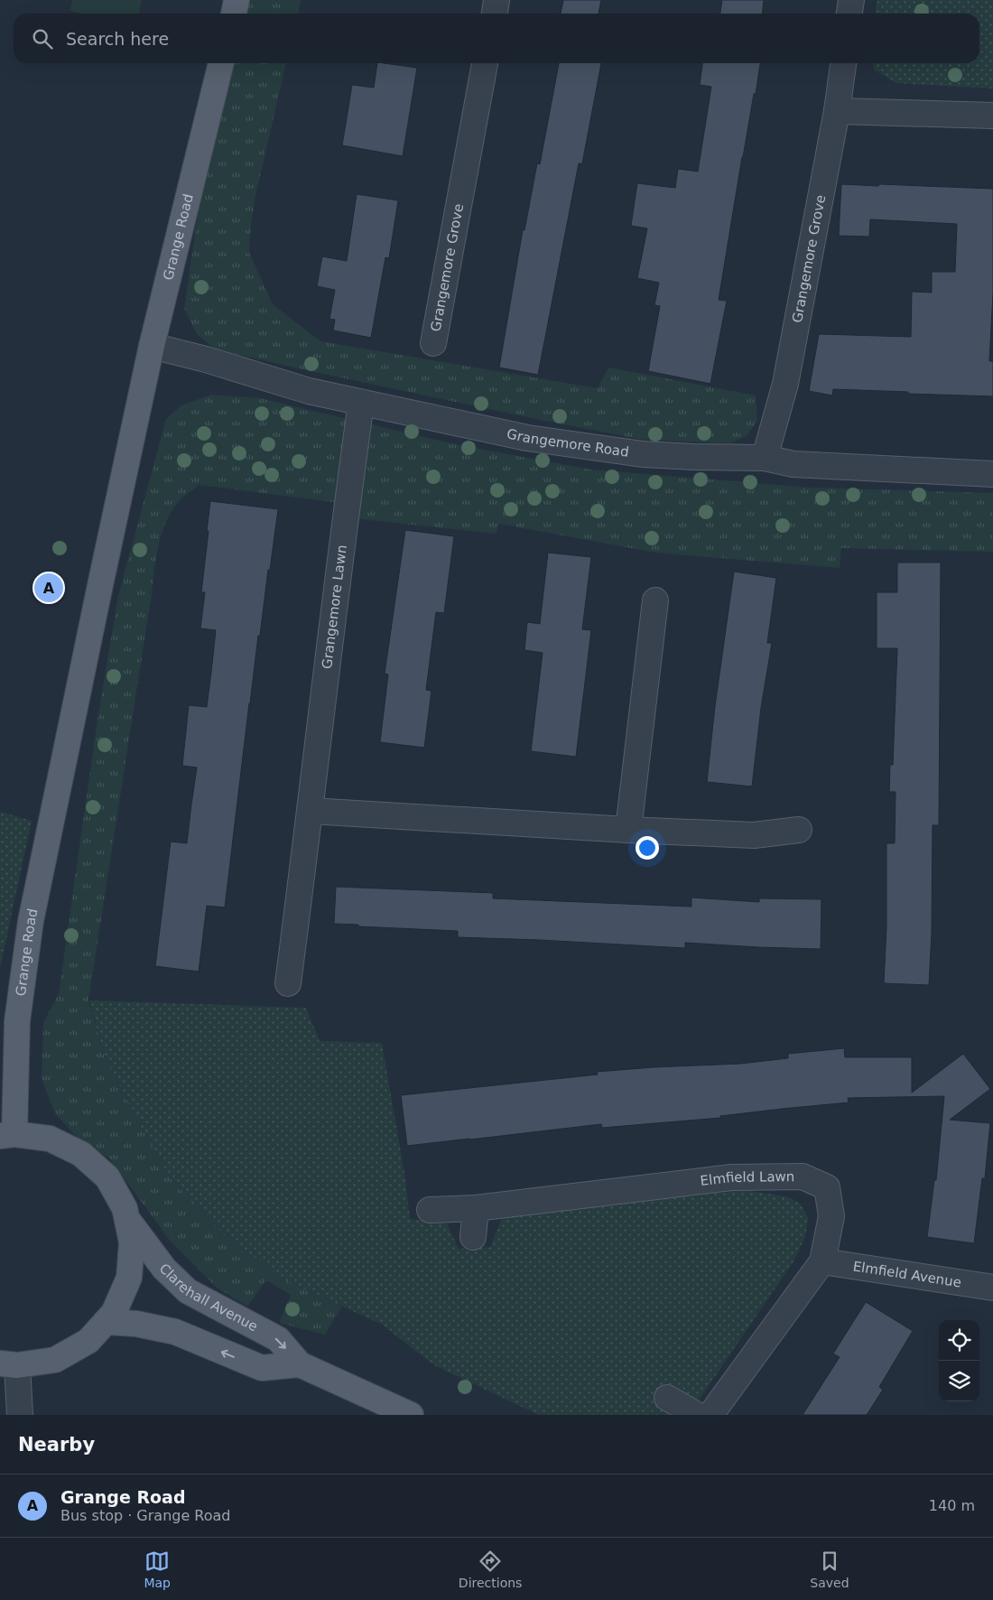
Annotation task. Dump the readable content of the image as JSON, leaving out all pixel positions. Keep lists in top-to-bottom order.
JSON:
{
  "streets": {
    "main road": ["Grange Road", "Clarehall Avenue"],
    "street": [
      "Grangemore Grove",
      "Grangemore Road",
      "Grangemore Lawn",
      "Elmfield Lawn",
      "Elmfield Avenue"
    ]
  },
  "crossings": [
    ["Grange Road", "Grangemore Road"],
    ["Grangemore Grove", "Grangemore Road"],
    ["Grangemore Road", "Grangemore Lawn"],
    ["Elmfield Lawn", "Elmfield Avenue"]
  ],
  "page": {
    "search": "Search here",
    "pins": "A",
    "heading": "Nearby",
    "list": [
      {
        "mark": "A",
        "name": "Grange Road",
        "note": "Bus stop · Grange Road",
        "value": "140 m"
      }
    ],
    "nav": ["Map", "Directions", "Saved"]
  }
}
